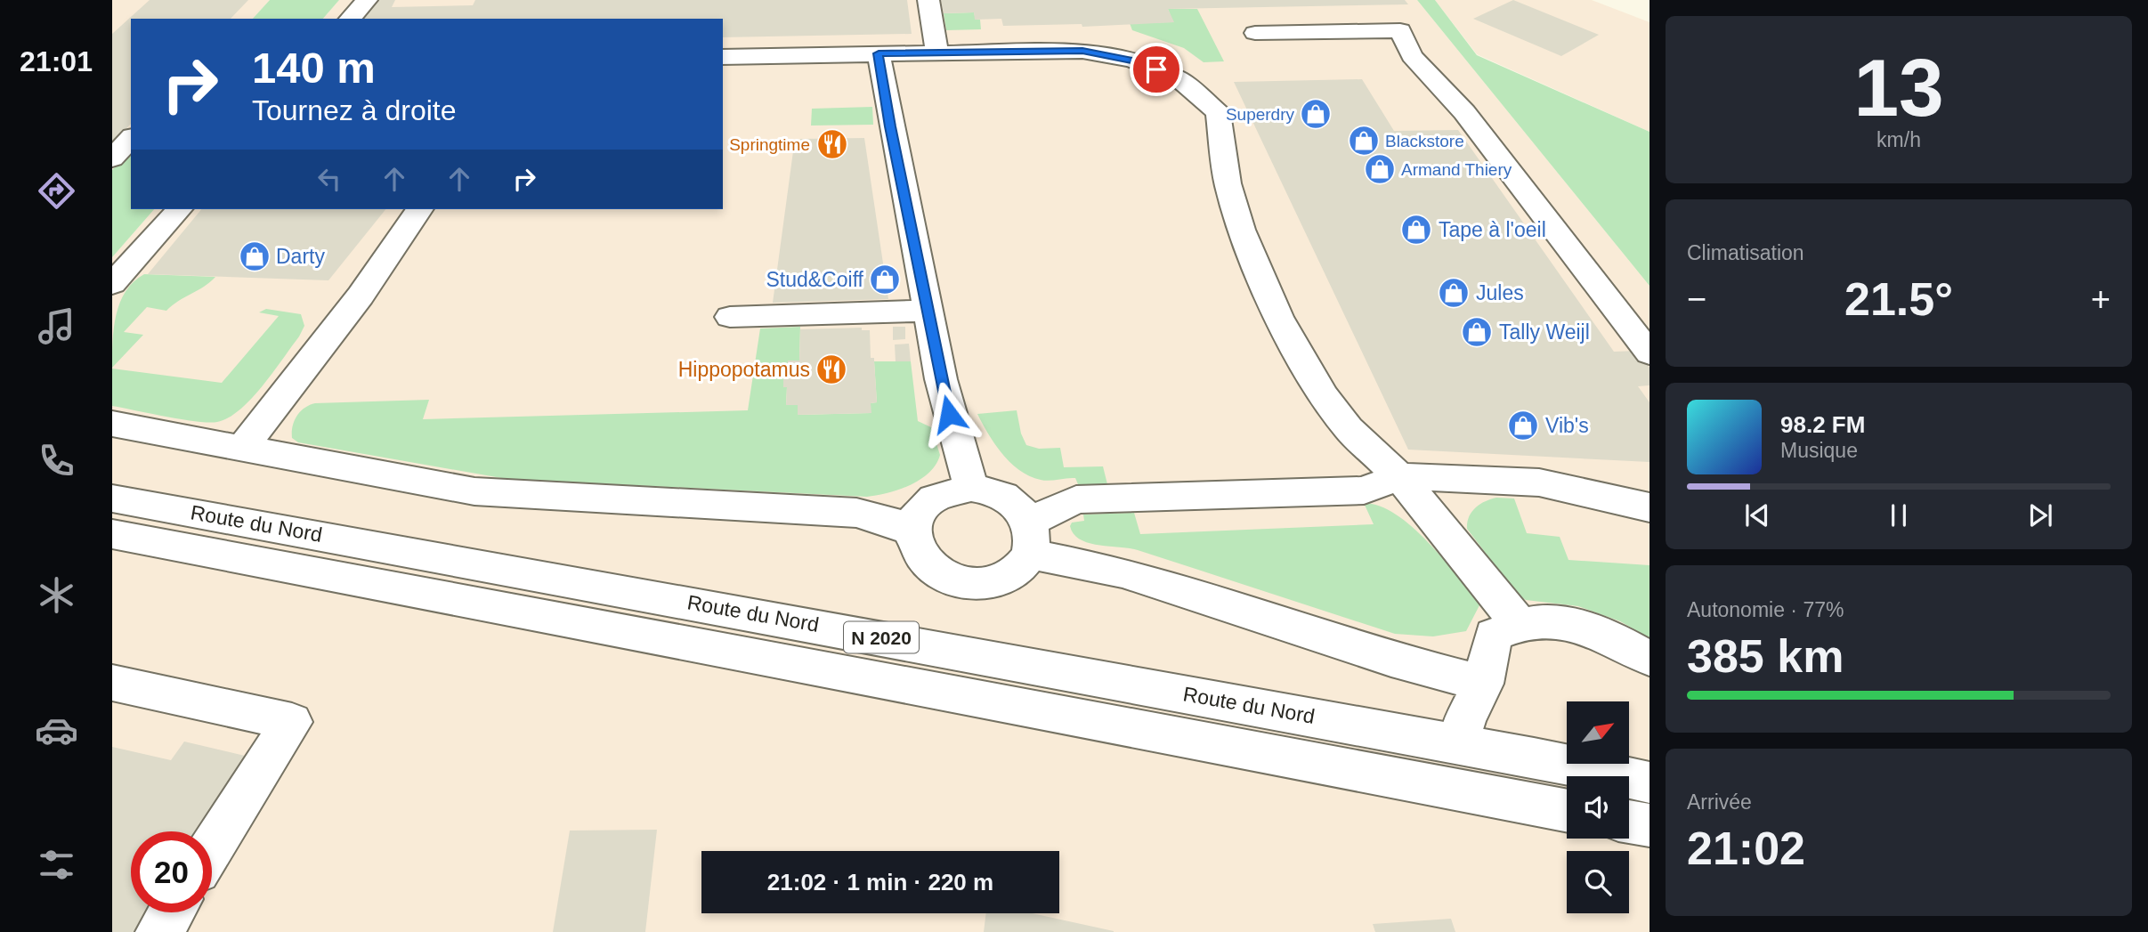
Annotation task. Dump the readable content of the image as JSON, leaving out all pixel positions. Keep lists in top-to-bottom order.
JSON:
{
  "streets": {
    "main road": ["Route du Nord", "N 2020"]
  },
  "places": {
    "shop": [
      "Superdry",
      "Blackstore",
      "Armand Thiery",
      "Tape à l'oeil",
      "Darty",
      "Stud&Coiff",
      "Jules",
      "Tally Weijl",
      "Vib's"
    ],
    "restaurant": ["Springtime", "Hippopotamus"]
  },
  "north": "top right",
  "page": {
    "tabs": "21:01",
    "tile": [
      ["13", "km/h"],
      "Climatisation",
      ["Autonomie · 77%", "385 km"],
      ["Arrivée", "21:02"]
    ],
    "turn": ["140 m", "Tournez à droite"],
    "heat": ["−", "21.5°", "+"],
    "song": ["98.2 FM", "Musique"],
    "limit": "20",
    "trip": "21:02 · 1 min · 220 m"
  }
}
